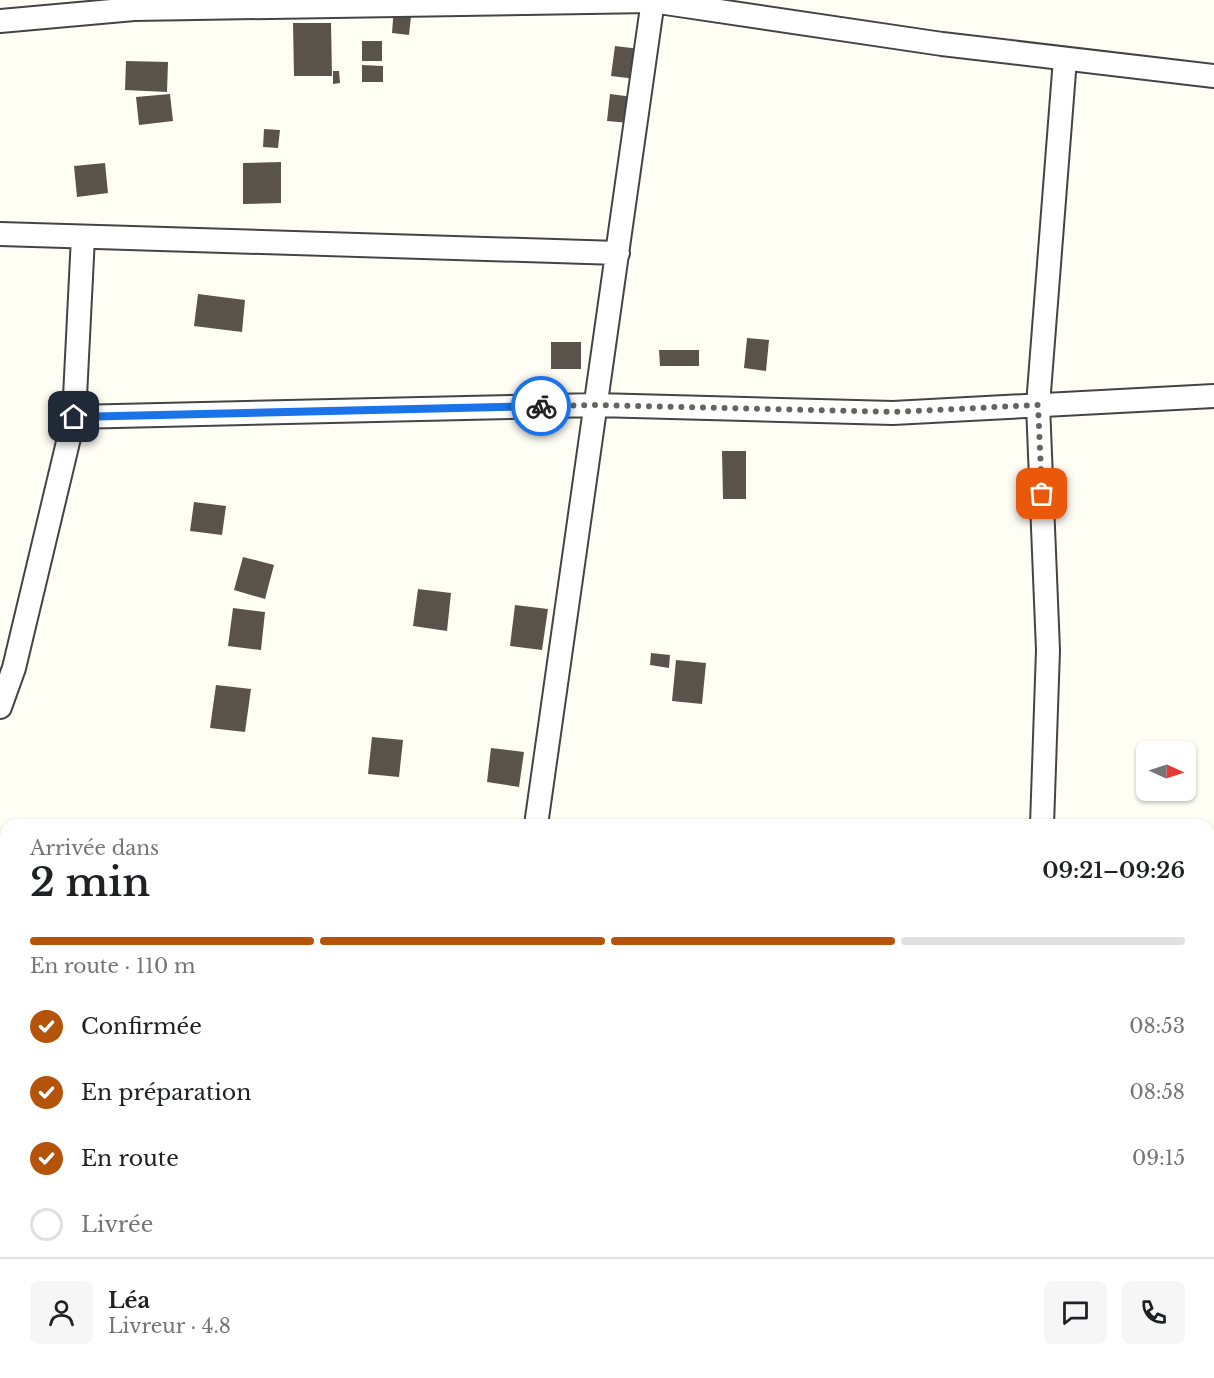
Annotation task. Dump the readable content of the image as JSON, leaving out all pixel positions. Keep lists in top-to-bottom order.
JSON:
{
  "north": "right",
  "page": {
    "heading": ["2 min", "Arrivée dans", "09:21–09:26"],
    "panel": ["Léa", "Livreur · 4.8"],
    "bar": "En route · 110 m",
    "list": [
      ["Confirmée", "08:53"],
      ["En préparation", "08:58"],
      ["En route", "09:15"],
      "Livrée"
    ]
  }
}
